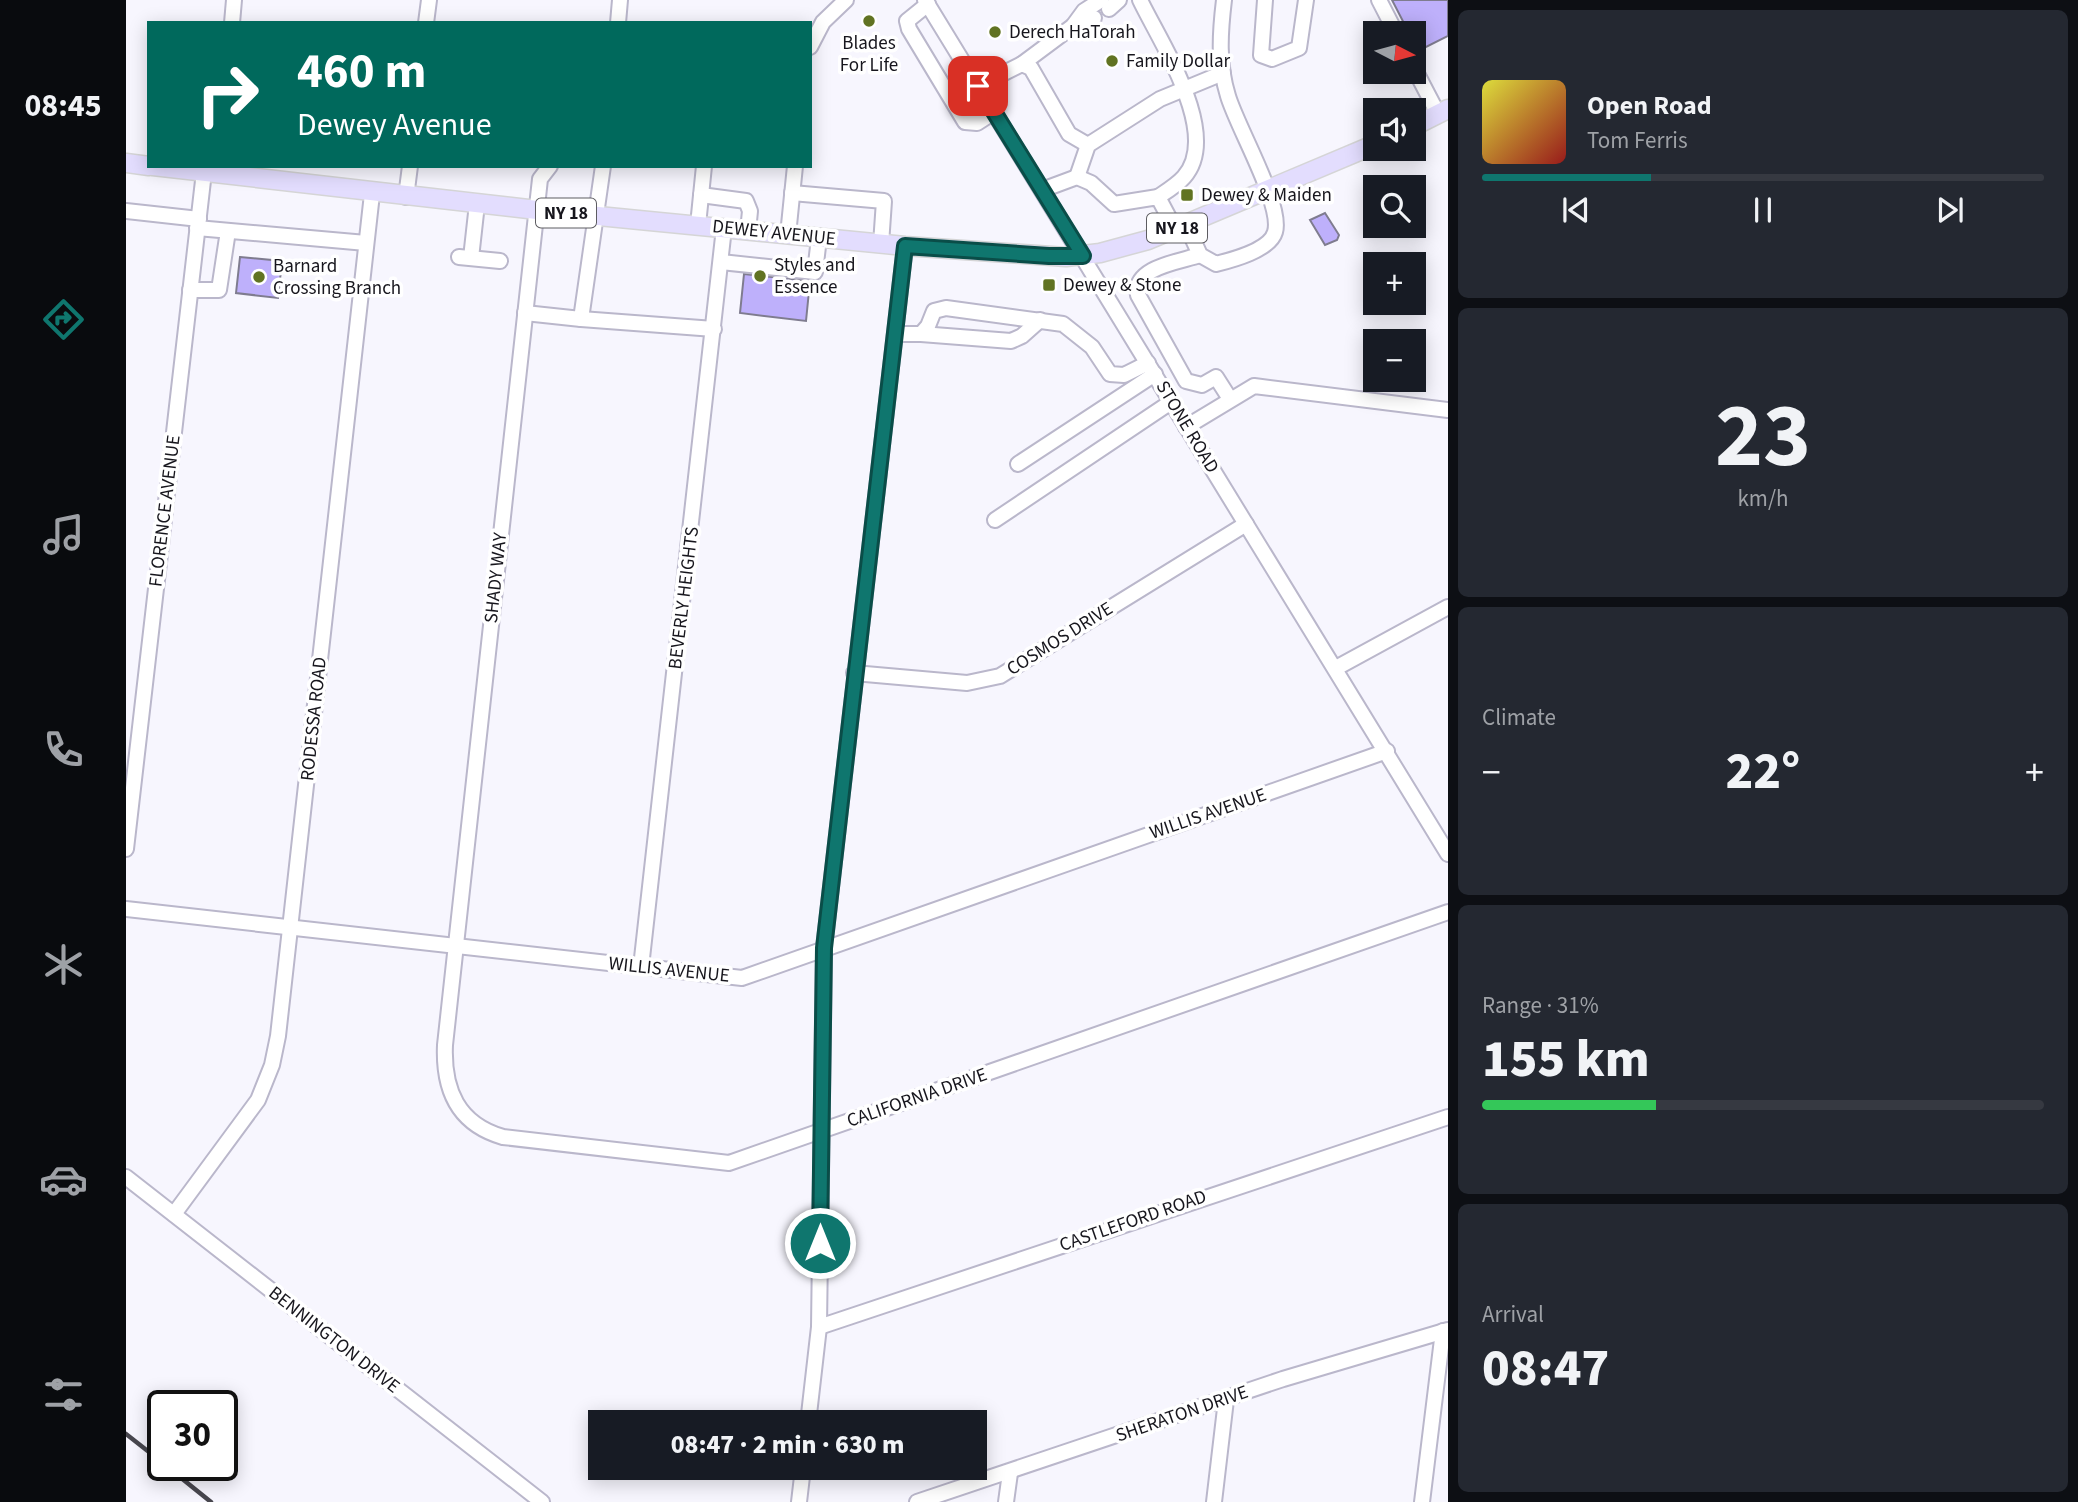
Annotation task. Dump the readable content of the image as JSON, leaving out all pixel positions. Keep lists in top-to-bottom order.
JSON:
{
  "streets": {
    "main road": ["NY 18", "DEWEY AVENUE"],
    "street": [
      "STONE ROAD",
      "FLORENCE AVENUE",
      "SHADY WAY",
      "BEVERLY HEIGHTS",
      "COSMOS DRIVE",
      "RODESSA ROAD",
      "WILLIS AVENUE",
      "CALIFORNIA DRIVE",
      "CASTLEFORD ROAD",
      "BENNINGTON DRIVE",
      "SHERATON DRIVE"
    ]
  },
  "crossings": [
    ["DEWEY AVENUE", "STONE ROAD"],
    ["DEWEY AVENUE", "FLORENCE AVENUE"],
    ["DEWEY AVENUE", "SHADY WAY"],
    ["DEWEY AVENUE", "BEVERLY HEIGHTS"],
    ["DEWEY AVENUE", "RODESSA ROAD"],
    ["STONE ROAD", "COSMOS DRIVE"],
    ["STONE ROAD", "WILLIS AVENUE"],
    ["SHADY WAY", "WILLIS AVENUE"],
    ["SHADY WAY", "CALIFORNIA DRIVE"],
    ["BEVERLY HEIGHTS", "WILLIS AVENUE"],
    ["RODESSA ROAD", "WILLIS AVENUE"],
    ["RODESSA ROAD", "BENNINGTON DRIVE"],
    ["WILLIS AVENUE", "CALIFORNIA DRIVE"]
  ],
  "places": {
    "other": [
      "Blades For Life",
      "Derech HaTorah",
      "Family Dollar",
      "Styles and Essence",
      "Barnard Crossing Branch"
    ],
    "transit": ["Dewey & Maiden", "Dewey & Stone"]
  },
  "north": "right",
  "page": {
    "tabs": "08:45",
    "map_buttons": ["+", "−"],
    "turn": ["460 m", "Dewey Avenue"],
    "song": ["Open Road", "Tom Ferris"],
    "tile": [
      ["23", "km/h"],
      "Climate",
      ["Range · 31%", "155 km"],
      ["Arrival", "08:47"]
    ],
    "heat": ["−", "22°", "+"],
    "limit": "30",
    "trip": "08:47 · 2 min · 630 m"
  }
}
